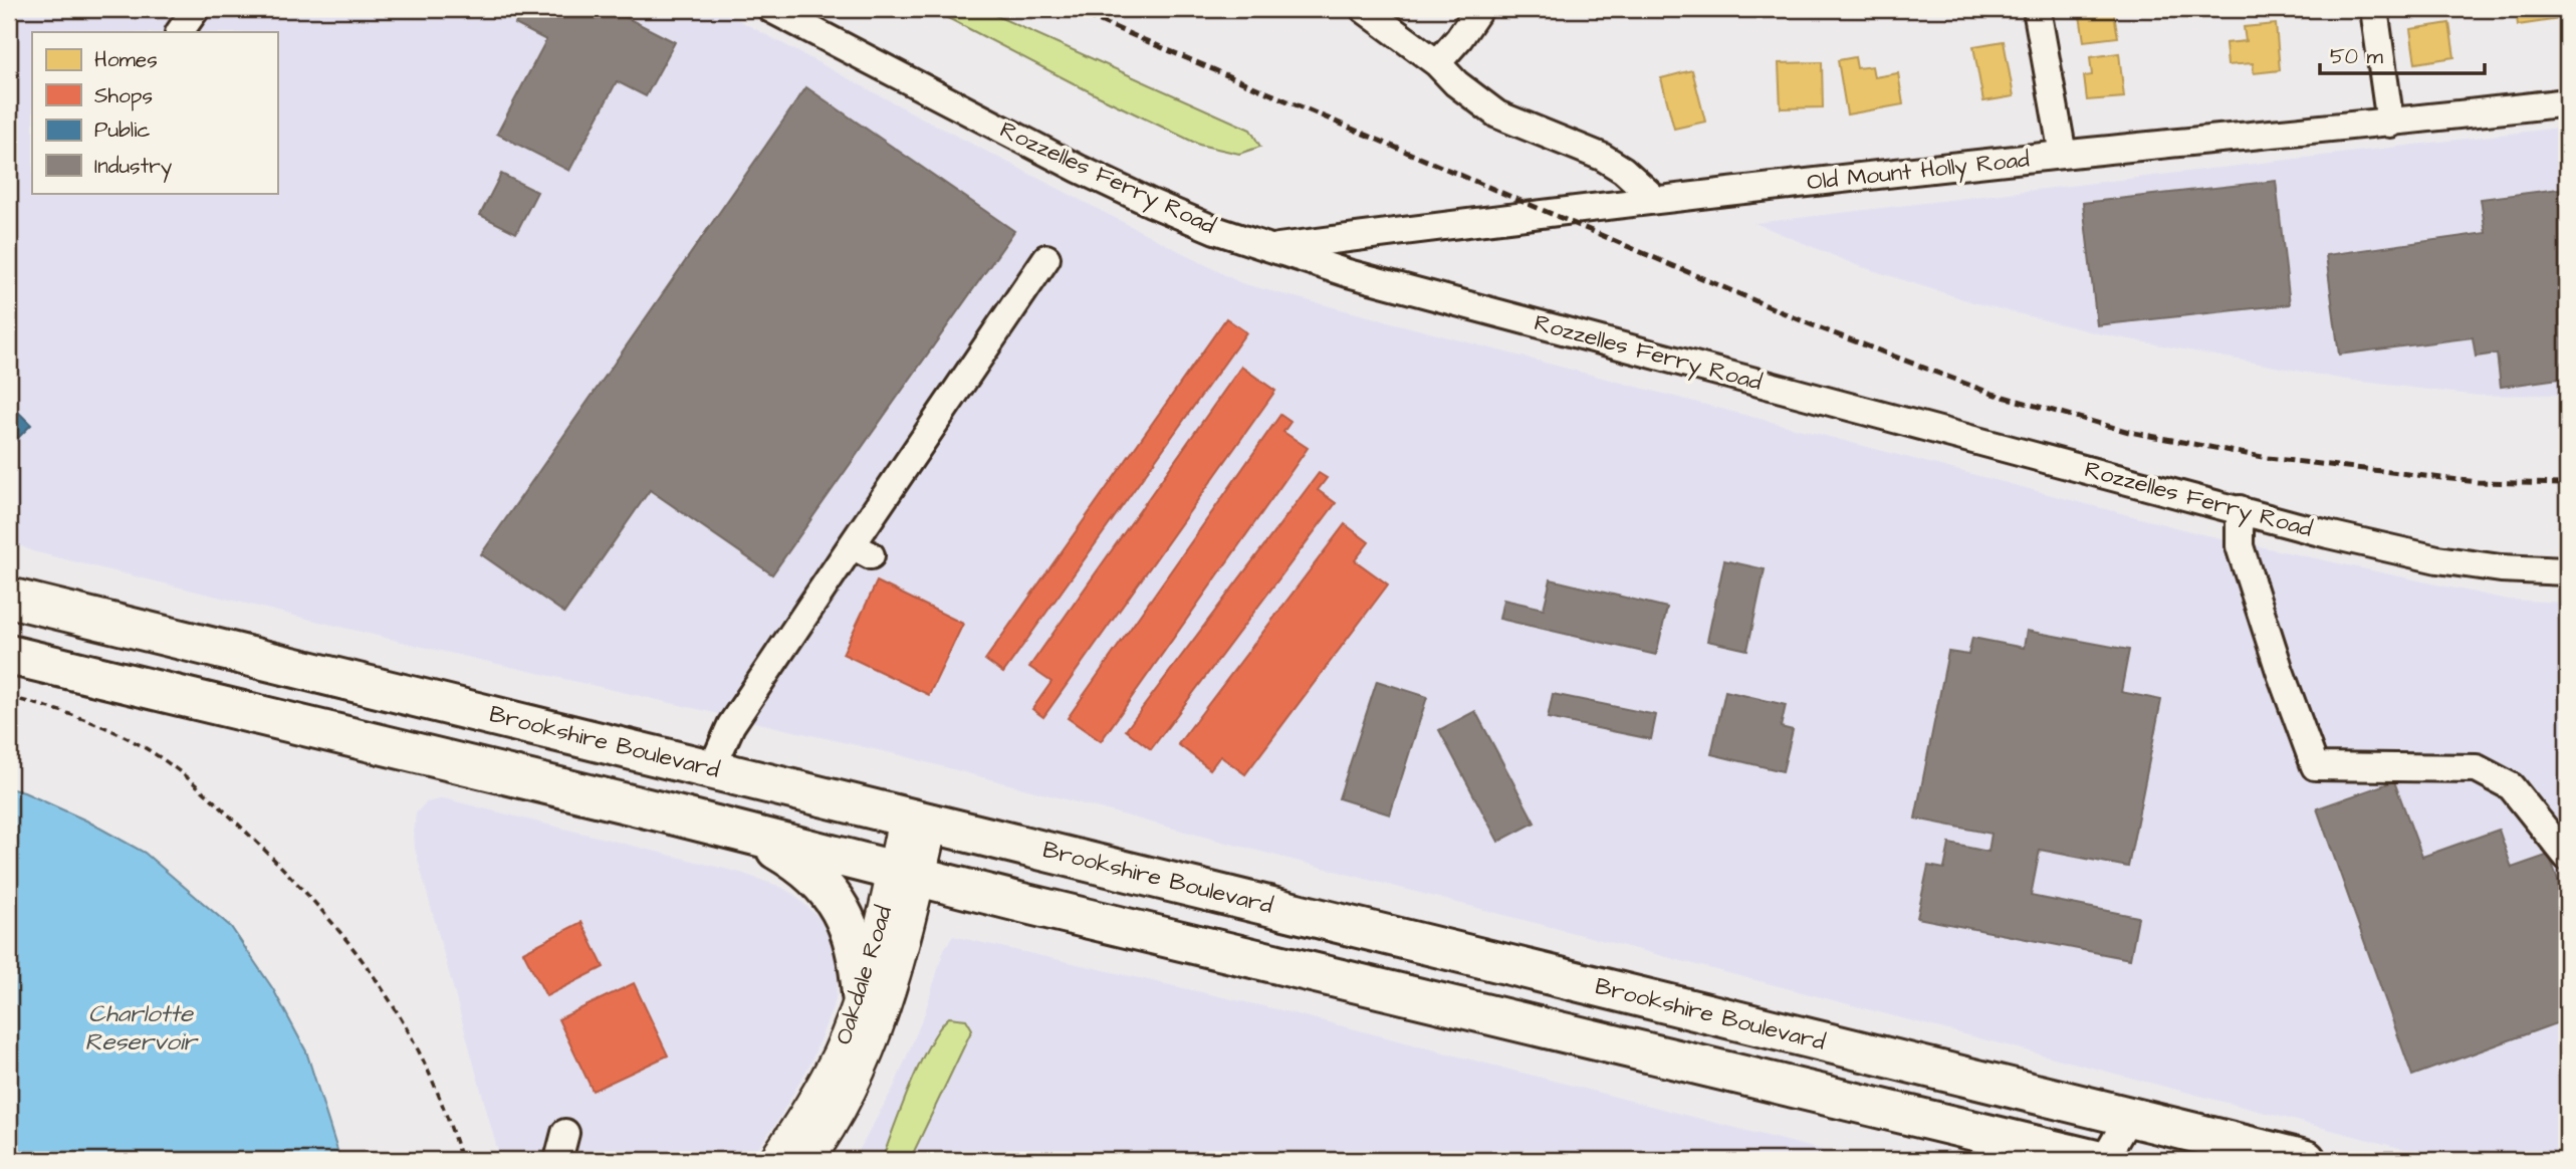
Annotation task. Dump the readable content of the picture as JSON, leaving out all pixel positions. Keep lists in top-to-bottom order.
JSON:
{
  "streets": {
    "highway": ["Brookshire Boulevard"],
    "main road": ["Oakdale Road"],
    "street": ["Old Mount Holly Road", "Rozzelles Ferry Road"]
  },
  "crossings": [
    ["Old Mount Holly Road", "Rozzelles Ferry Road"],
    ["Brookshire Boulevard", "Oakdale Road"]
  ],
  "water": ["Charlotte Reservoir"],
  "legend": [
    "Homes",
    "Shops",
    "Public",
    "Industry"
  ],
  "scale_bar": "50 m"
}
